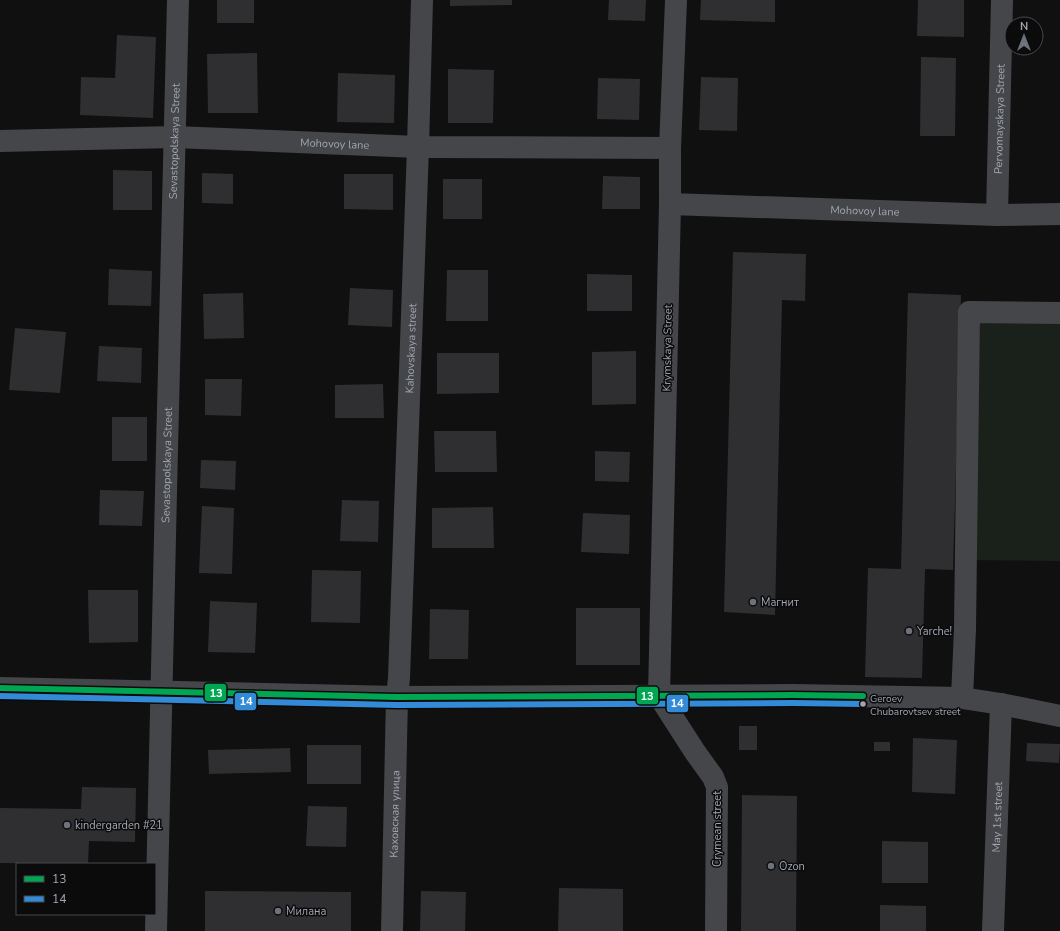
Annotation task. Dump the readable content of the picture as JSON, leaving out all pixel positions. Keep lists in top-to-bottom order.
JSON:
{
  "streets": {
    "street": [
      "Pervomayskaya Street",
      "Sevastopolskaya Street",
      "Mohovoy lane",
      "Kahovskaya street",
      "Krymskaya Street",
      "Каховская улица",
      "May 1st street",
      "Crymean street"
    ]
  },
  "crossings": [
    ["Pervomayskaya Street", "Mohovoy lane"],
    ["Sevastopolskaya Street", "Mohovoy lane"],
    ["Mohovoy lane", "Kahovskaya street"],
    ["Mohovoy lane", "Krymskaya Street"],
    ["Kahovskaya street", "Каховская улица"],
    ["Krymskaya Street", "Crymean street"]
  ],
  "places": [
    "Магнит",
    "Yarche!",
    "Geroev Chubarovtsev street",
    "kindergarden #21",
    "Ozon",
    "Милана"
  ],
  "lines": ["transit line 13", "transit line 14"],
  "legend": ["13", "14"],
  "north": "top"
}
